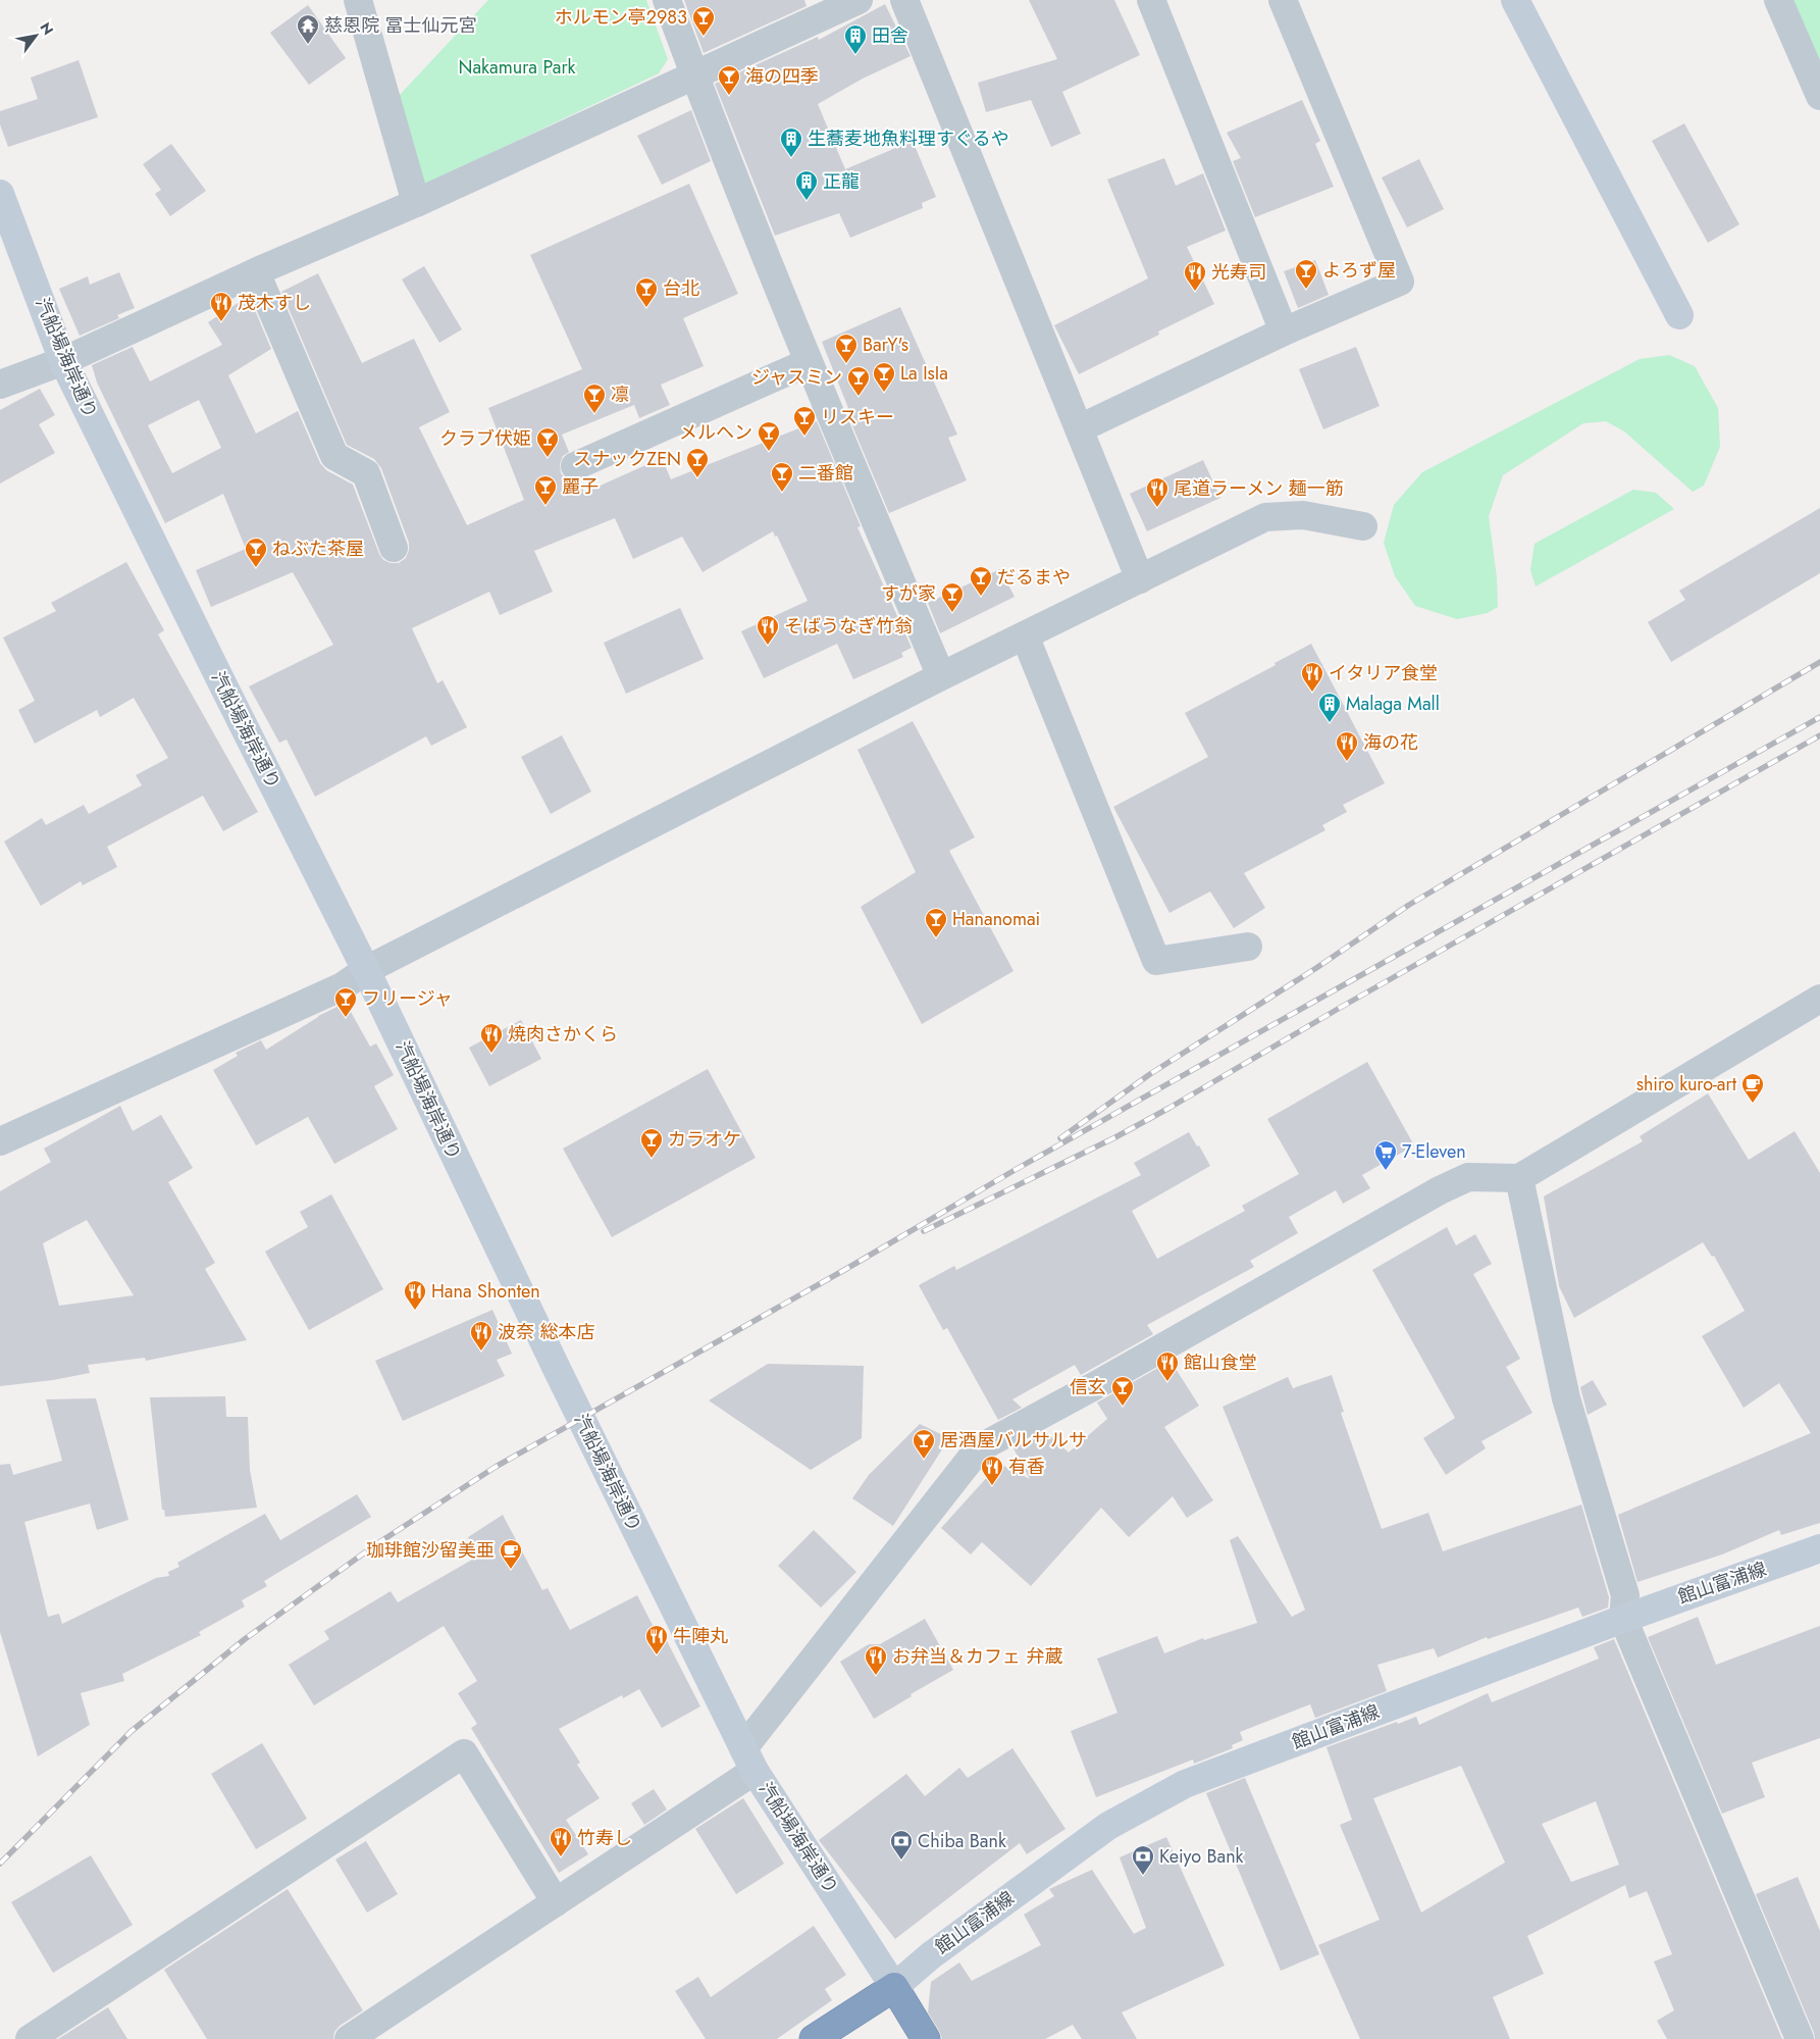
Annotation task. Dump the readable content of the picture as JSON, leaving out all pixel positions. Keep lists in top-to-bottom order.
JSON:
{
  "streets": {
    "street": ["汽船場海岸通り", "館山富浦線"]
  },
  "crossings": [
    ["汽船場海岸通り", "館山富浦線"]
  ],
  "parks": ["Nakamura Park"],
  "places": {
    "bar": [
      "ホルモン亭2983",
      "海の四季",
      "よろず屋",
      "台北",
      "BarY's",
      "La IsIa",
      "ジャスミン",
      "凛",
      "リスキー",
      "メルヘン",
      "クラブ伏姫",
      "スナックZEN",
      "二番館",
      "麗子",
      "ねぶた茶屋",
      "だるまや",
      "すが家",
      "Hananomai",
      "フリージャ",
      "カラオケ",
      "信玄",
      "居酒屋バルサルサ"
    ],
    "temple": ["慈恩院 冨士仙元宮"],
    "building": [
      "田舎",
      "生蕎麦地魚料理すぐるや",
      "正龍",
      "Malaga Mall"
    ],
    "restaurant": [
      "光寿司",
      "茂木すし",
      "尾道ラーメン 麺一筋",
      "そばうなぎ竹翁",
      "イタリア食堂",
      "海の花",
      "焼肉さかくら",
      "Hana Shonten",
      "波奈 総本店",
      "館山食堂",
      "有香",
      "牛陣丸",
      "お弁当＆カフェ 弁蔵",
      "竹寿し"
    ],
    "cafe": ["shiro kuro-art", "珈琲館沙留美亜"],
    "supermarket": ["7-Eleven"],
    "bank": ["Chiba Bank", "Keiyo Bank"]
  },
  "north": "top right"
}
